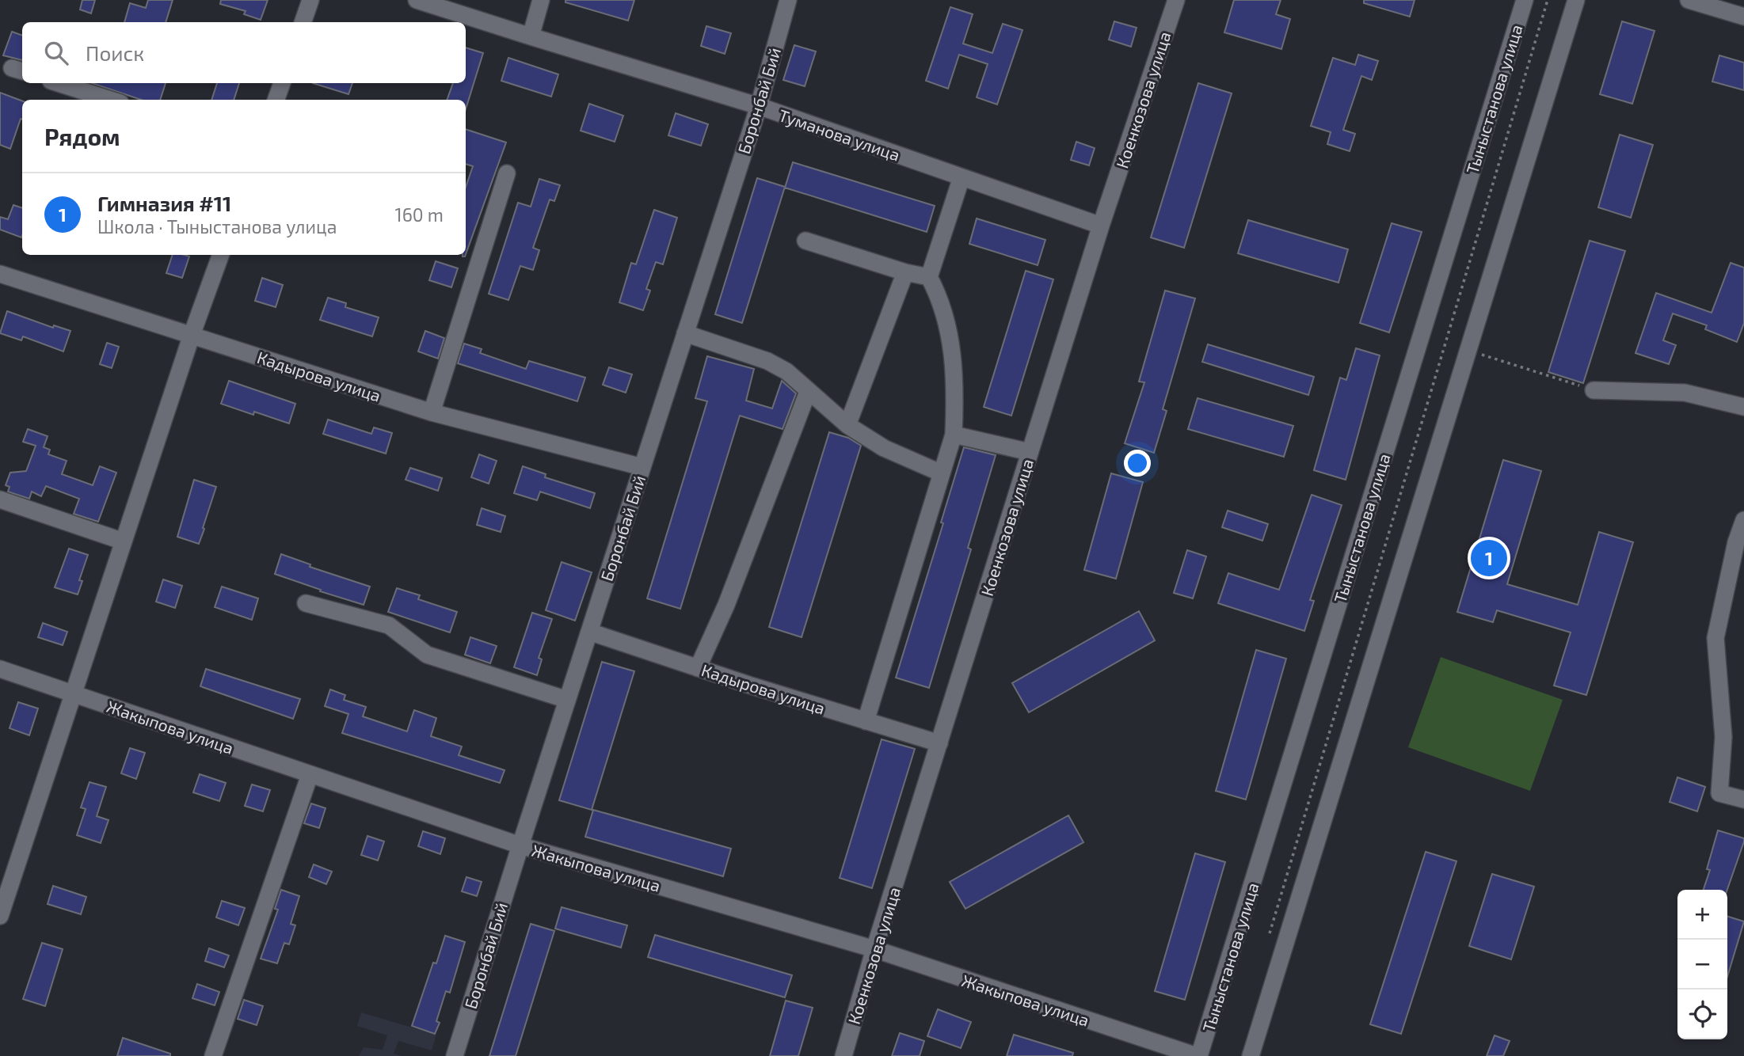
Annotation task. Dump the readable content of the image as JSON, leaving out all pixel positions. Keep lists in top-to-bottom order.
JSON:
{
  "streets": {
    "street": [
      "Тыныстанова улица",
      "Коенкозова улица",
      "Боронбай Бий",
      "Туманова улица",
      "Кадырова улица",
      "Жакыпова улица"
    ]
  },
  "crossings": [
    ["Тыныстанова улица", "Жакыпова улица"],
    ["Коенкозова улица", "Туманова улица"],
    ["Коенкозова улица", "Кадырова улица"],
    ["Коенкозова улица", "Жакыпова улица"],
    ["Боронбай Бий", "Туманова улица"],
    ["Боронбай Бий", "Кадырова улица"],
    ["Боронбай Бий", "Жакыпова улица"]
  ],
  "page": {
    "search": "Поиск",
    "heading": "Рядом",
    "list": [
      {
        "mark": "1",
        "name": "Гимназия #11",
        "note": "Школа · Тыныстанова улица",
        "value": "160 m"
      }
    ],
    "pins": "1",
    "map_buttons": ["+", "−"]
  }
}
